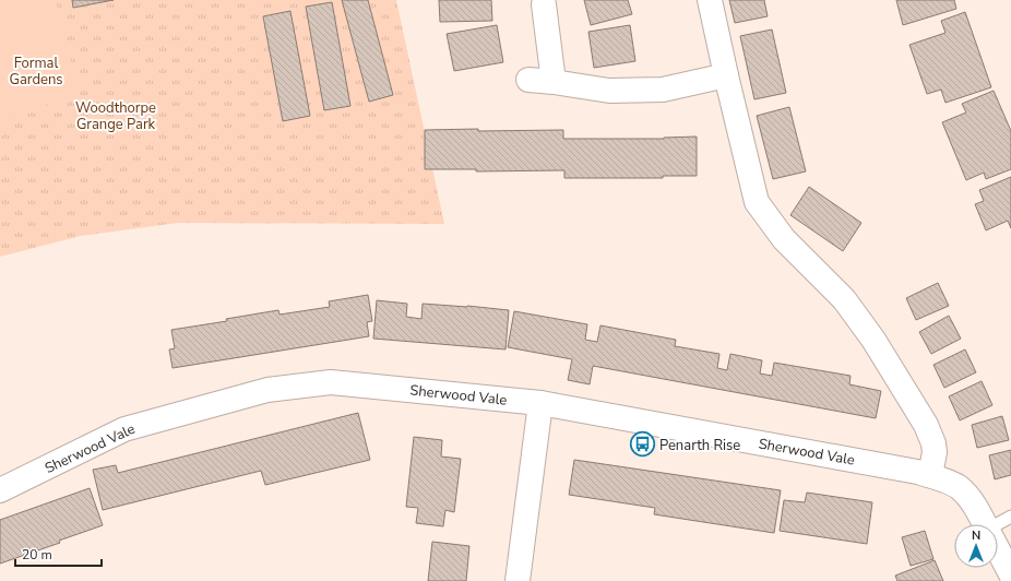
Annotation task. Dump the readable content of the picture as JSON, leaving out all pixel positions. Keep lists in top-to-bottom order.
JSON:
{
  "streets": {
    "street": ["Sherwood Vale"]
  },
  "parks": ["Formal Gardens", "Woodthorpe Grange Park"],
  "places": {
    "bus stop": ["Penarth Rise"]
  },
  "scale_bar": "20 m",
  "north": "top"
}
